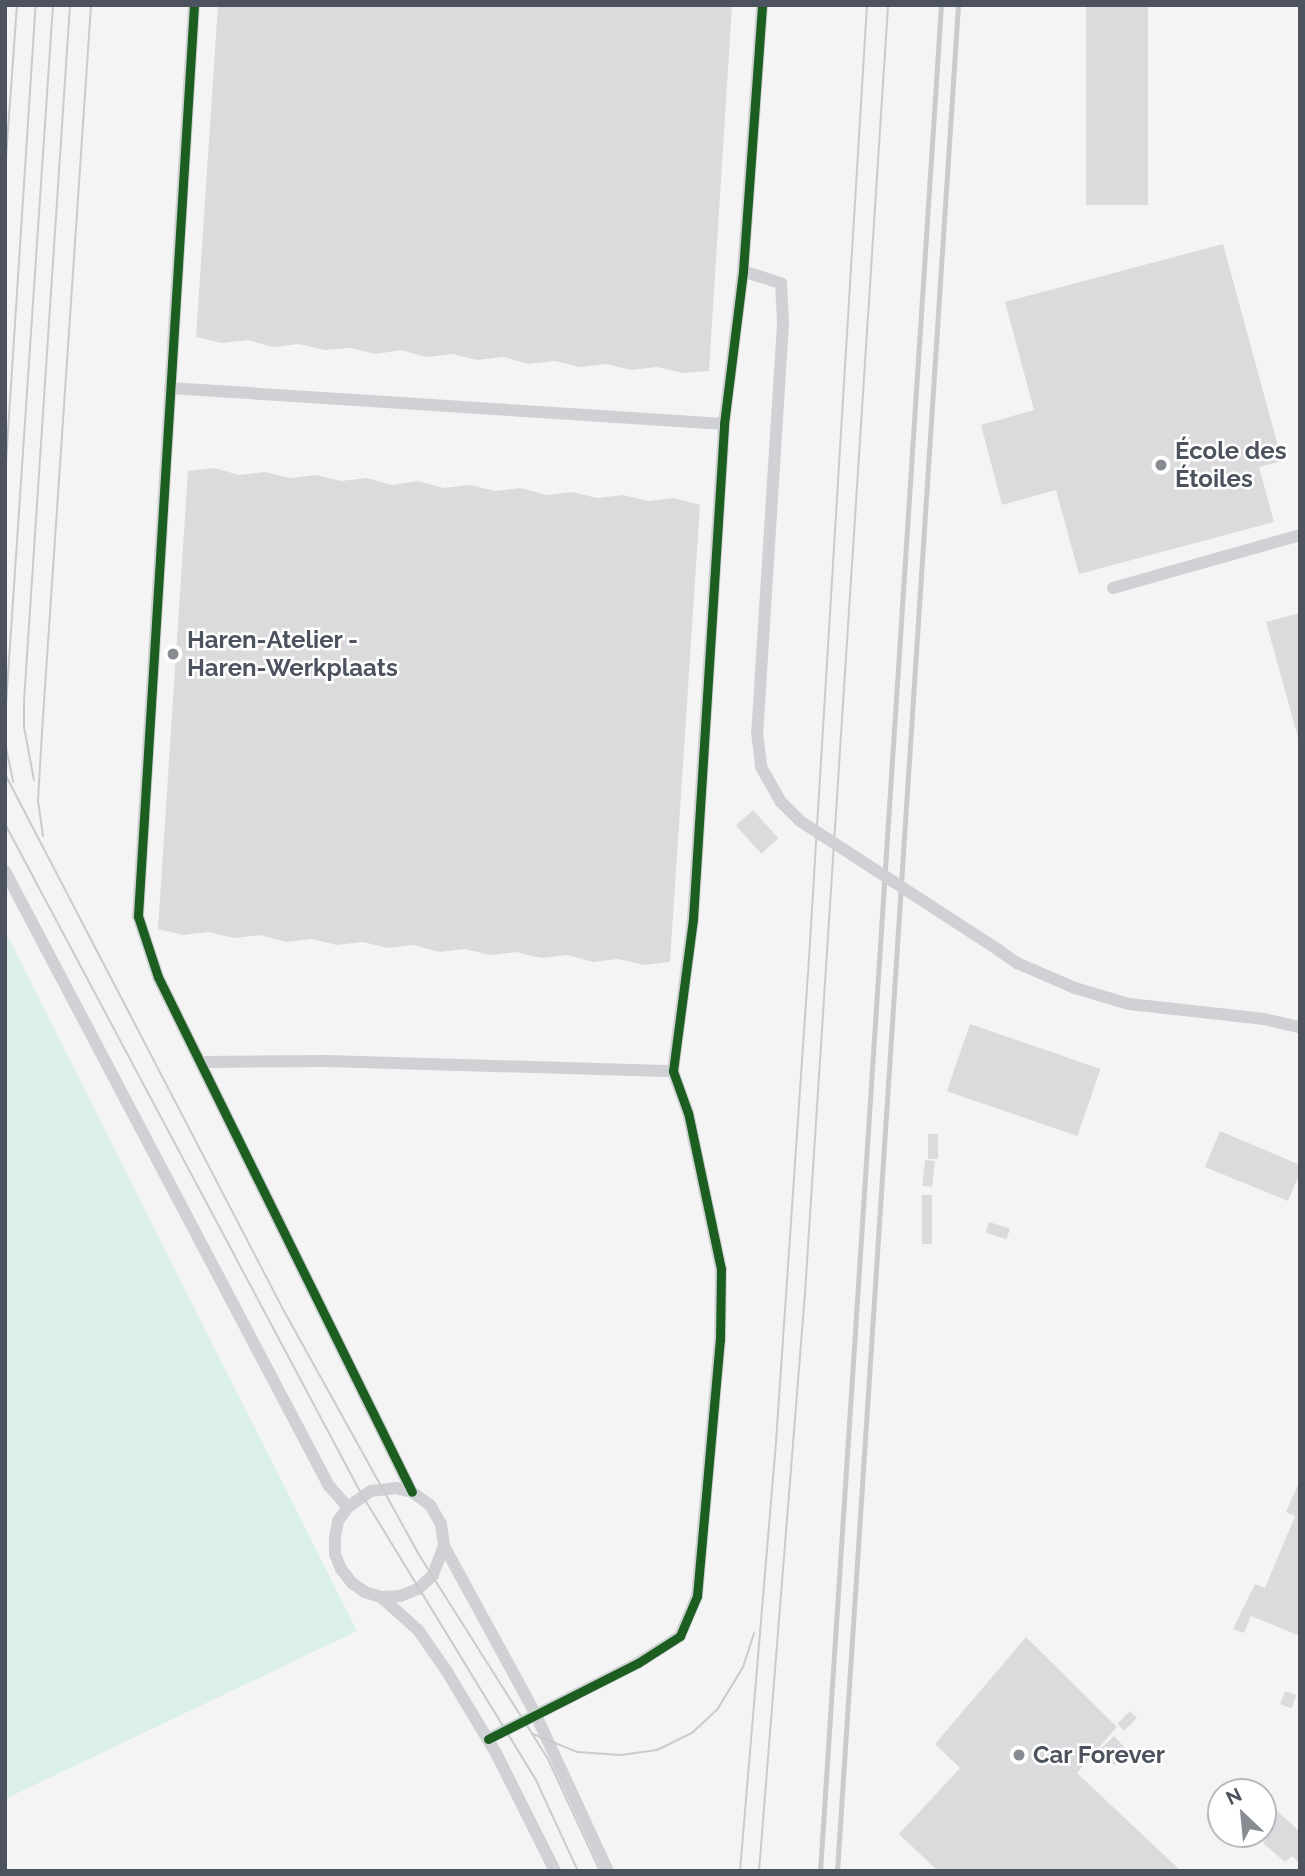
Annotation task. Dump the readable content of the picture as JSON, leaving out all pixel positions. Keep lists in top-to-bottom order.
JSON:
{
  "places": ["École des Étoiles", "Haren-Atelier - Haren-Werkplaats", "Car Forever"],
  "north": "top left"
}
